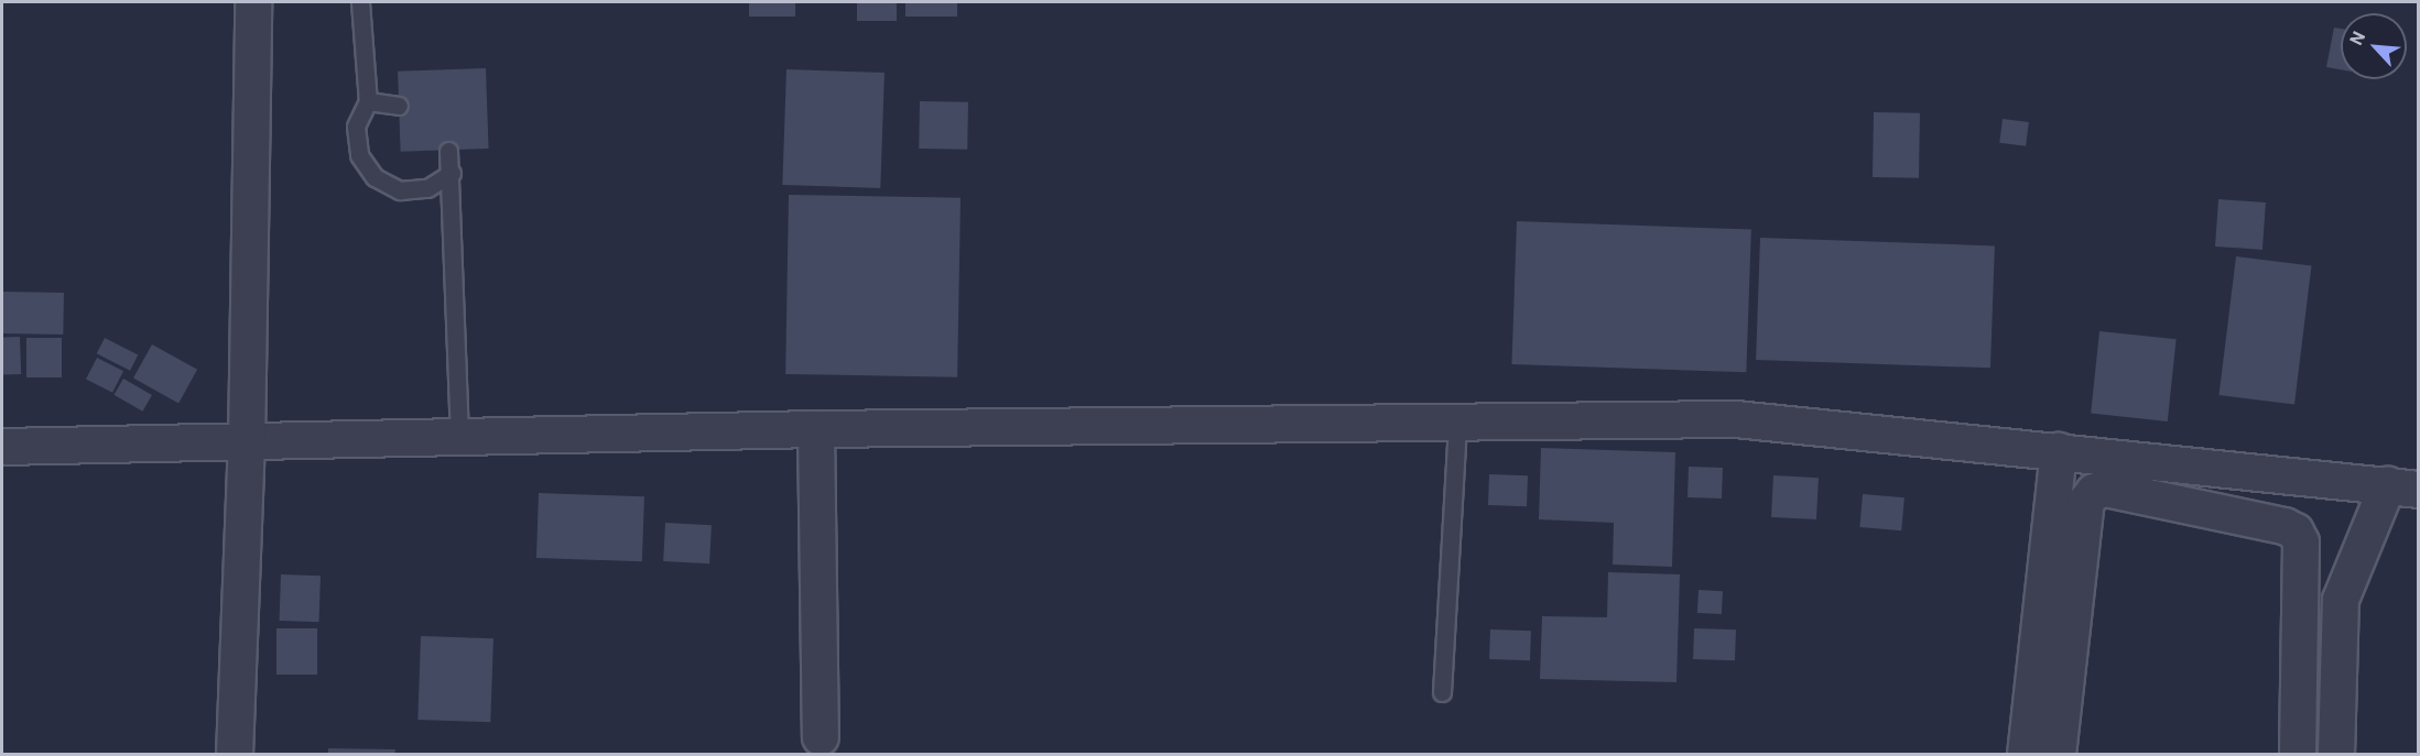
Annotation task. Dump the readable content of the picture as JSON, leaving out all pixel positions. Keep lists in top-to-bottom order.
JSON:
{
  "north": "top left"
}
